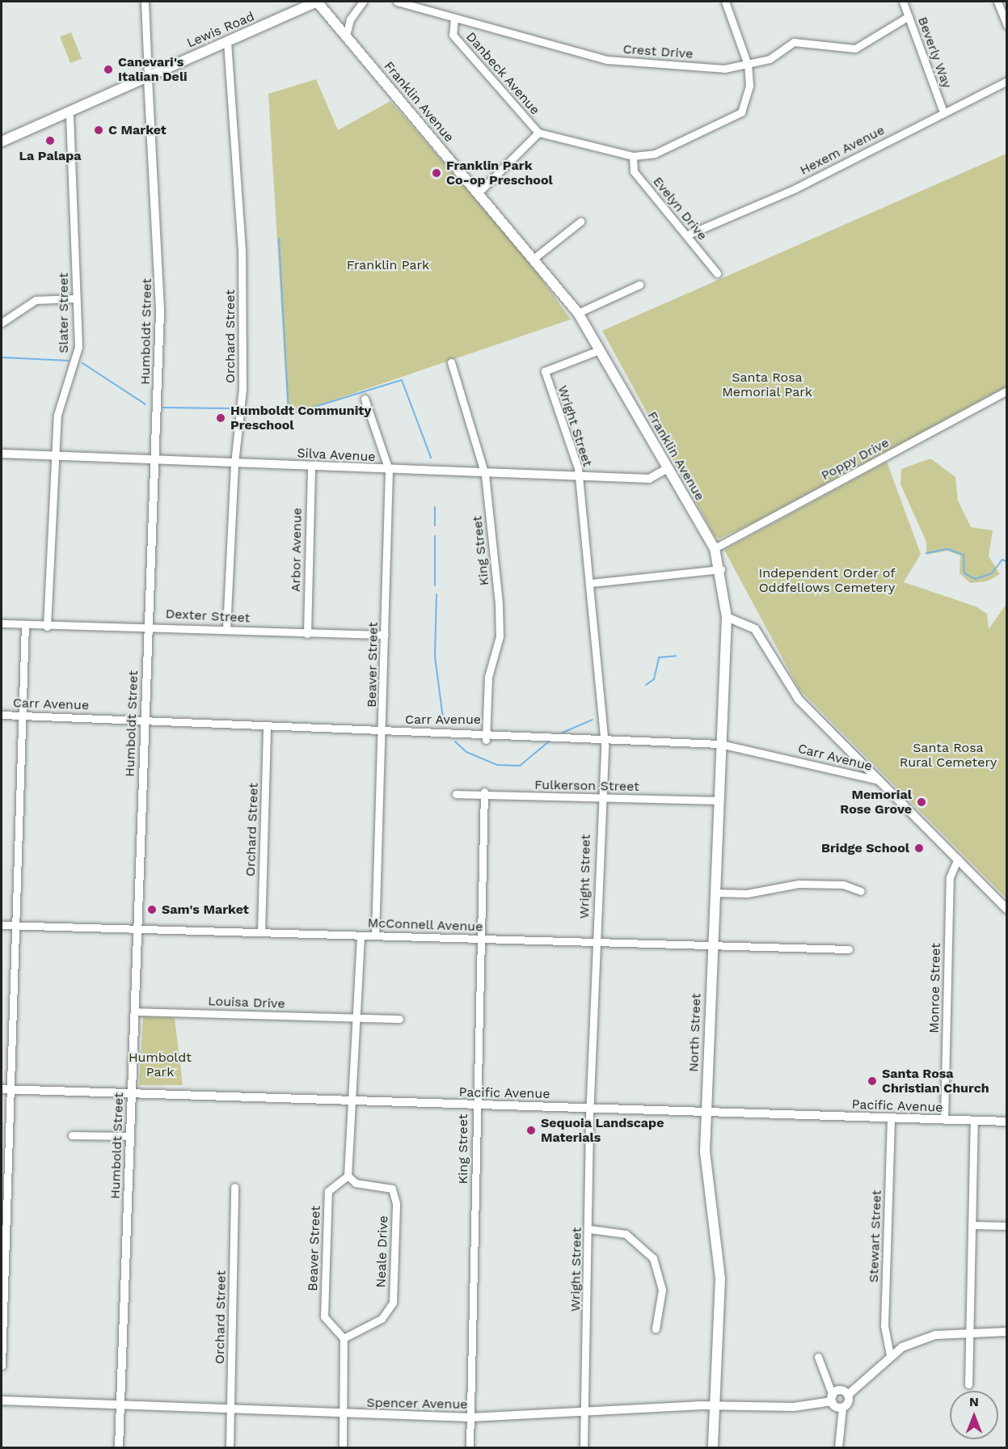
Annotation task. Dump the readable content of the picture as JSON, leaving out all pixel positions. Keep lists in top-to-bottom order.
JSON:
{
  "streets": {
    "main road": ["Lewis Road", "Franklin Avenue", "North Street"],
    "street": [
      "Crest Drive",
      "Beverly Way",
      "Danbeck Avenue",
      "Hexem Avenue",
      "Evelyn Drive",
      "Slater Street",
      "Humboldt Street",
      "Orchard Street",
      "Wright Street",
      "Silva Avenue",
      "Poppy Drive",
      "Arbor Avenue",
      "King Street",
      "Dexter Street",
      "Beaver Street",
      "Carr Avenue",
      "Fulkerson Street",
      "McConnell Avenue",
      "Monroe Street",
      "Louisa Drive",
      "Pacific Avenue",
      "Stewart Street",
      "Neale Drive",
      "Spencer Avenue"
    ]
  },
  "crossings": [
    ["Lewis Road", "Franklin Avenue"],
    ["Lewis Road", "Slater Street"],
    ["Lewis Road", "Humboldt Street"],
    ["Lewis Road", "Orchard Street"],
    ["Crest Drive", "Beverly Way"],
    ["Crest Drive", "Danbeck Avenue"],
    ["Beverly Way", "Hexem Avenue"],
    ["Danbeck Avenue", "Evelyn Drive"],
    ["Franklin Avenue", "Wright Street"],
    ["Franklin Avenue", "Silva Avenue"],
    ["Franklin Avenue", "Poppy Drive"],
    ["Franklin Avenue", "North Street"],
    ["Hexem Avenue", "Evelyn Drive"],
    ["Slater Street", "Silva Avenue"],
    ["Slater Street", "Dexter Street"],
    ["Humboldt Street", "Silva Avenue"],
    ["Humboldt Street", "Dexter Street"],
    ["Humboldt Street", "Carr Avenue"],
    ["Humboldt Street", "McConnell Avenue"],
    ["Humboldt Street", "Louisa Drive"],
    ["Humboldt Street", "Pacific Avenue"],
    ["Humboldt Street", "Spencer Avenue"],
    ["Orchard Street", "Silva Avenue"],
    ["Orchard Street", "Dexter Street"],
    ["Orchard Street", "Carr Avenue"],
    ["Orchard Street", "McConnell Avenue"],
    ["Orchard Street", "Spencer Avenue"],
    ["Wright Street", "Silva Avenue"],
    ["Wright Street", "Carr Avenue"],
    ["Wright Street", "Fulkerson Street"],
    ["Wright Street", "McConnell Avenue"],
    ["Wright Street", "Pacific Avenue"],
    ["Wright Street", "Spencer Avenue"],
    ["Silva Avenue", "Arbor Avenue"],
    ["Silva Avenue", "King Street"],
    ["Silva Avenue", "Beaver Street"],
    ["Arbor Avenue", "Dexter Street"],
    ["King Street", "Carr Avenue"],
    ["King Street", "Fulkerson Street"],
    ["King Street", "McConnell Avenue"],
    ["King Street", "Pacific Avenue"],
    ["King Street", "Spencer Avenue"],
    ["Dexter Street", "Beaver Street"],
    ["Beaver Street", "Carr Avenue"],
    ["Beaver Street", "McConnell Avenue"],
    ["Beaver Street", "Neale Drive"],
    ["Carr Avenue", "North Street"],
    ["Fulkerson Street", "North Street"],
    ["McConnell Avenue", "North Street"],
    ["Monroe Street", "Pacific Avenue"],
    ["North Street", "Pacific Avenue"],
    ["North Street", "Spencer Avenue"],
    ["Pacific Avenue", "Stewart Street"]
  ],
  "parks": [
    "Franklin Park",
    "Santa Rosa Memorial Park",
    "Independent Order of Oddfellows Cemetery",
    "Santa Rosa Rural Cemetery",
    "Humboldt Park"
  ],
  "places": [
    "Canevari's Italian Deli",
    "C Market",
    "La Palapa",
    "Franklin Park Co-op Preschool",
    "Humboldt Community Preschool",
    "Memorial Rose Grove",
    "Bridge School",
    "Sam's Market",
    "Santa Rosa Christian Church",
    "Sequoia Landscape Materials"
  ],
  "north": "top"
}
